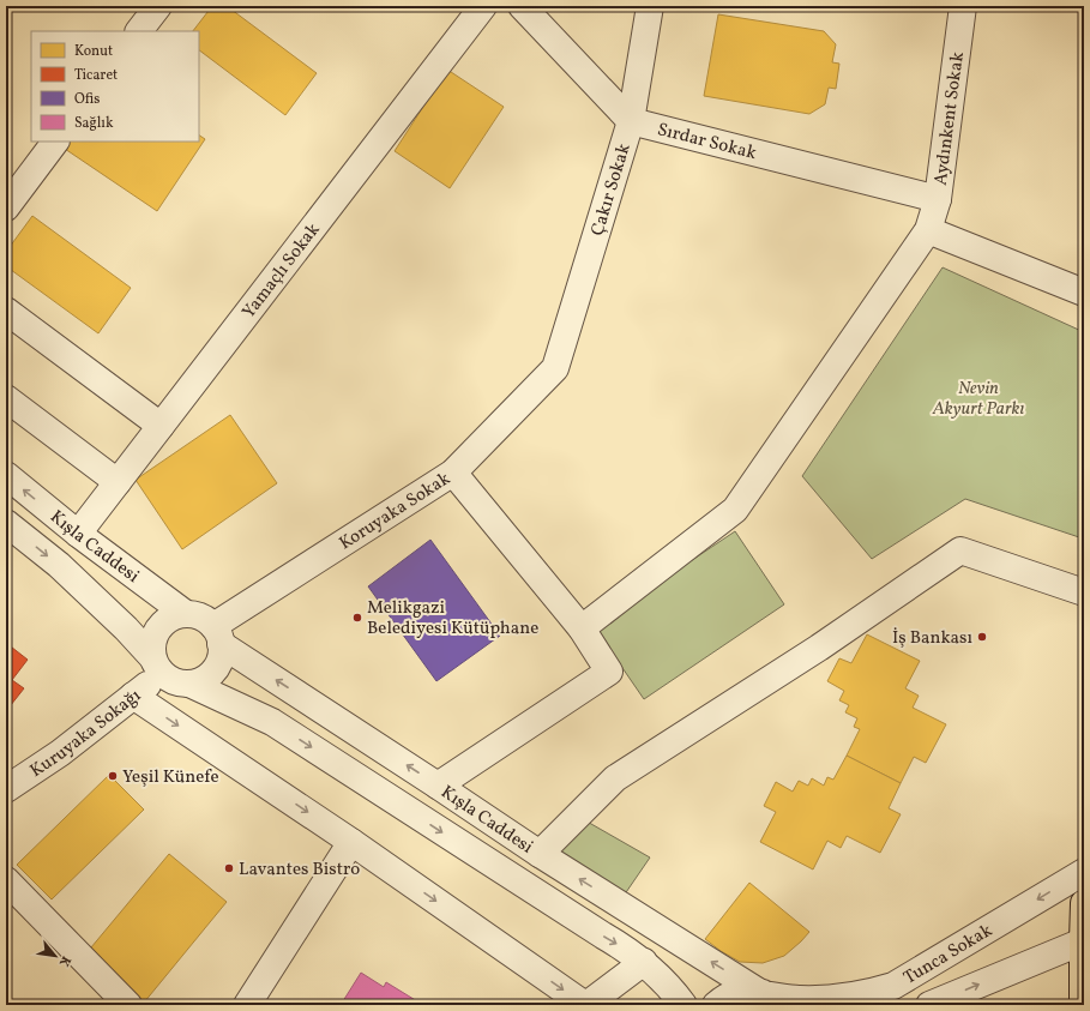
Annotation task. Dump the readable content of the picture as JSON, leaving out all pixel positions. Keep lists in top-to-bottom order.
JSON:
{
  "streets": {
    "street": [
      "Aydınkent Sokak",
      "Sırdar Sokak",
      "Çakır Sokak",
      "Yamaçlı Sokak",
      "Koruyaka Sokak",
      "Kışla Caddesi",
      "Kuruyaka Sokağı",
      "Tunca Sokak"
    ]
  },
  "crossings": [
    ["Aydınkent Sokak", "Sırdar Sokak"],
    ["Sırdar Sokak", "Çakır Sokak"],
    ["Çakır Sokak", "Koruyaka Sokak"],
    ["Yamaçlı Sokak", "Kışla Caddesi"],
    ["Koruyaka Sokak", "Kışla Caddesi"],
    ["Koruyaka Sokak", "Kuruyaka Sokağı"],
    ["Kışla Caddesi", "Kuruyaka Sokağı"],
    ["Kışla Caddesi", "Tunca Sokak"]
  ],
  "parks": ["Nevin Akyurt Parkı"],
  "places": [
    "Melikgazi Belediyesi Kütüphane",
    "İş Bankası",
    "Yeşil Künefe",
    "Lavantes Bistro"
  ],
  "legend": [
    "Konut",
    "Ticaret",
    "Ofis",
    "Sağlık"
  ],
  "north": "bottom right"
}
